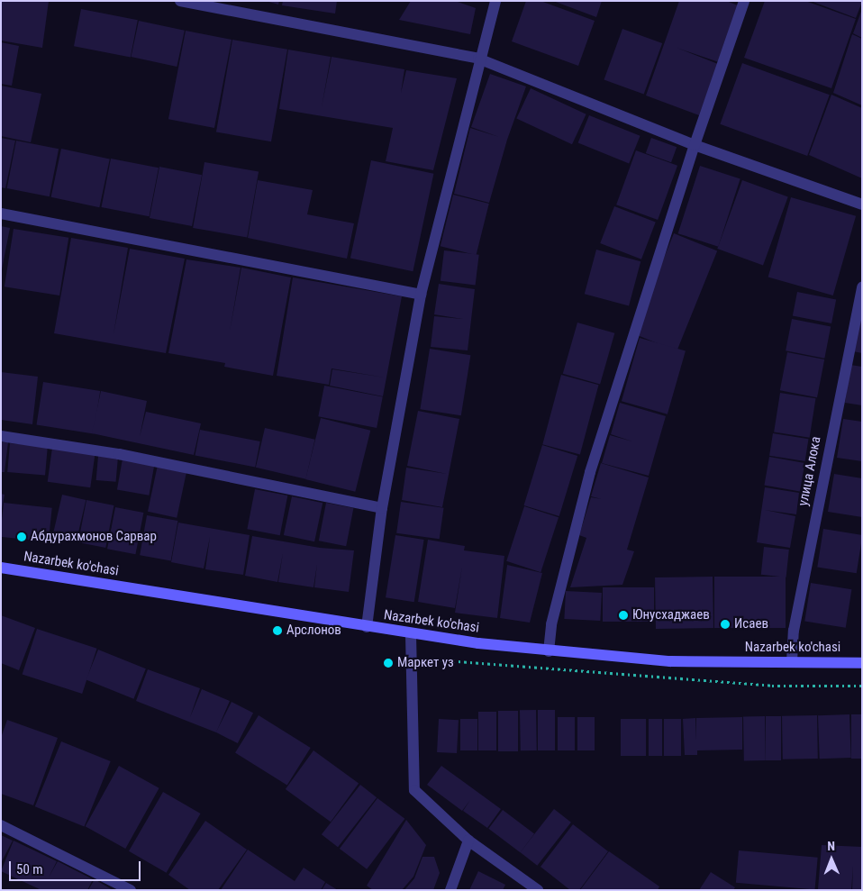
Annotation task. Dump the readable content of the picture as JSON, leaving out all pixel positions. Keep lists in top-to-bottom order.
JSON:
{
  "streets": {
    "main road": ["Nazarbek ko'chasi"],
    "street": ["улица Алока"]
  },
  "crossings": [
    ["улица Алока", "Nazarbek ko'chasi"]
  ],
  "places": [
    "Абдурахмонов Сарвар",
    "Юнусхаджаев",
    "Исаев",
    "Арслонов",
    "Маркет уз"
  ],
  "scale_bar": "50 m",
  "north": "top"
}
